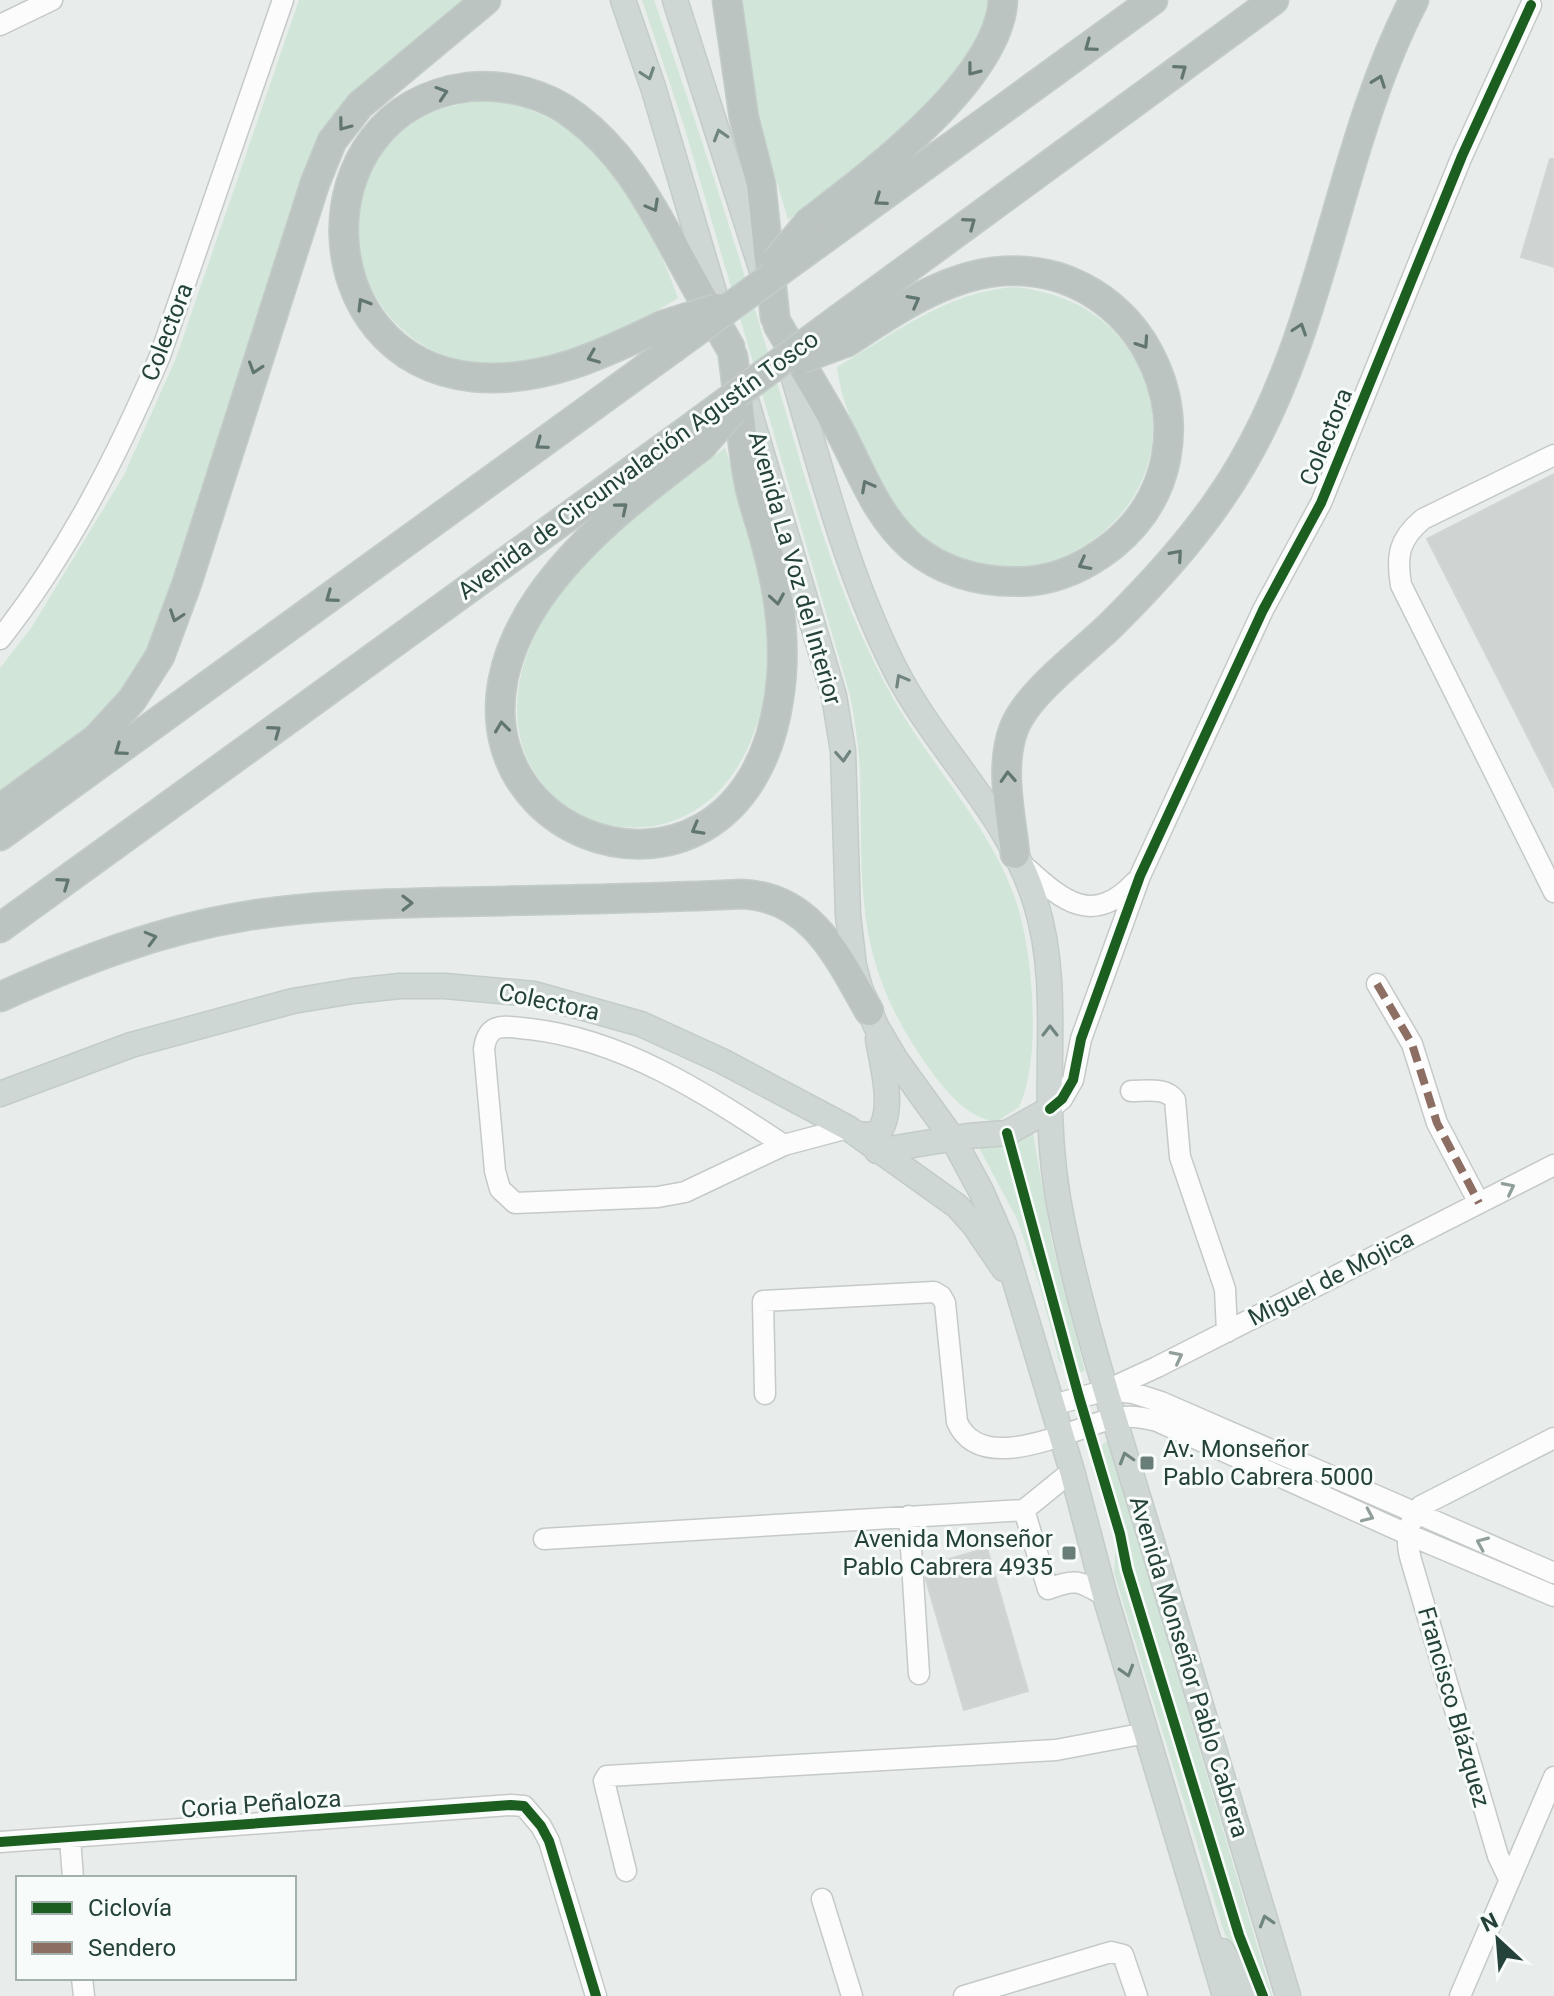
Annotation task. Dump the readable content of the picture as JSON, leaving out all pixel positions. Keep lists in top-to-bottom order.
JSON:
{
  "streets": {
    "highway": ["Avenida de Circunvalación Agustín Tosco"],
    "main road": ["Colectora", "Avenida La Voz del Interior", "Avenida Monseñor Pablo Cabrera"],
    "street": ["Miguel de Mojica", "Francisco Blázquez", "Coria Peñaloza"]
  },
  "crossings": [
    ["Colectora", "Avenida Monseñor Pablo Cabrera"],
    ["Miguel de Mojica", "Avenida Monseñor Pablo Cabrera"]
  ],
  "one_way": ["Miguel de Mojica"],
  "places": {
    "transit": ["Av. Monseñor Pablo Cabrera 5000", "Avenida Monseñor Pablo Cabrera 4935"]
  },
  "legend": ["Ciclovía", "Sendero"],
  "north": "top left"
}
